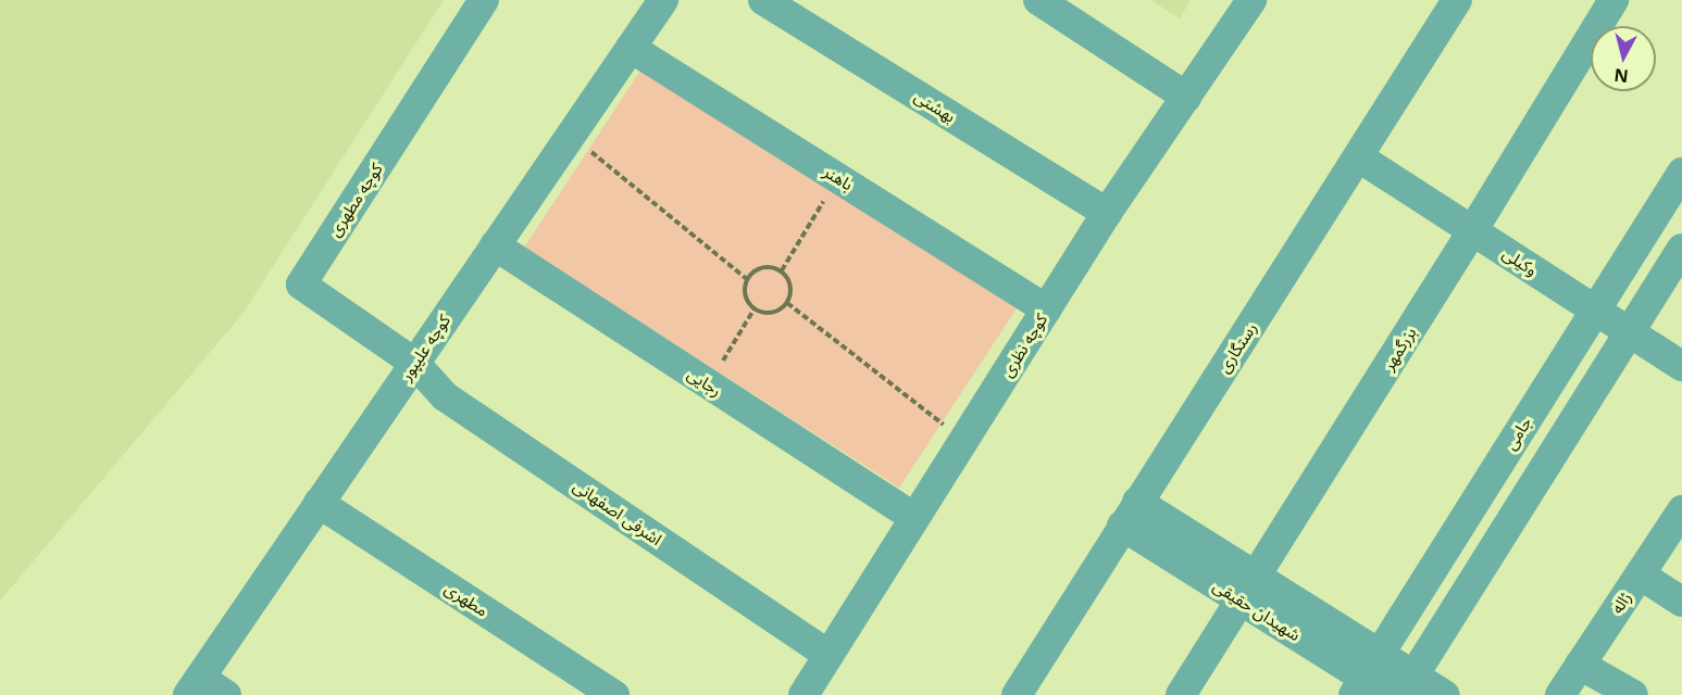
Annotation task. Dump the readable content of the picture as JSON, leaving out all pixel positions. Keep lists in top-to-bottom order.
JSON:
{
  "streets": {
    "street": [
      "بهشتی",
      "باهنر",
      "کوچه مطهری",
      "وکیلی",
      "کوچه نظری",
      "کوچه علیپور",
      "رستگاری",
      "بزرگمهر",
      "رجایی",
      "جامی",
      "اشرفی اصفهانی",
      "مطهری",
      "ژاله",
      "شهیدان حقیقی"
    ]
  },
  "crossings": [
    ["بهشتی", "کوچه نظری"],
    ["باهنر", "کوچه نظری"],
    ["باهنر", "کوچه علیپور"],
    ["کوچه مطهری", "کوچه علیپور"],
    ["کوچه مطهری", "اشرفی اصفهانی"],
    ["وکیلی", "رستگاری"],
    ["وکیلی", "بزرگمهر"],
    ["وکیلی", "جامی"],
    ["کوچه نظری", "رجایی"],
    ["کوچه نظری", "اشرفی اصفهانی"],
    ["کوچه علیپور", "رجایی"],
    ["کوچه علیپور", "اشرفی اصفهانی"],
    ["کوچه علیپور", "مطهری"],
    ["رستگاری", "شهیدان حقیقی"],
    ["بزرگمهر", "شهیدان حقیقی"],
    ["جامی", "شهیدان حقیقی"]
  ],
  "north": "bottom"
}
